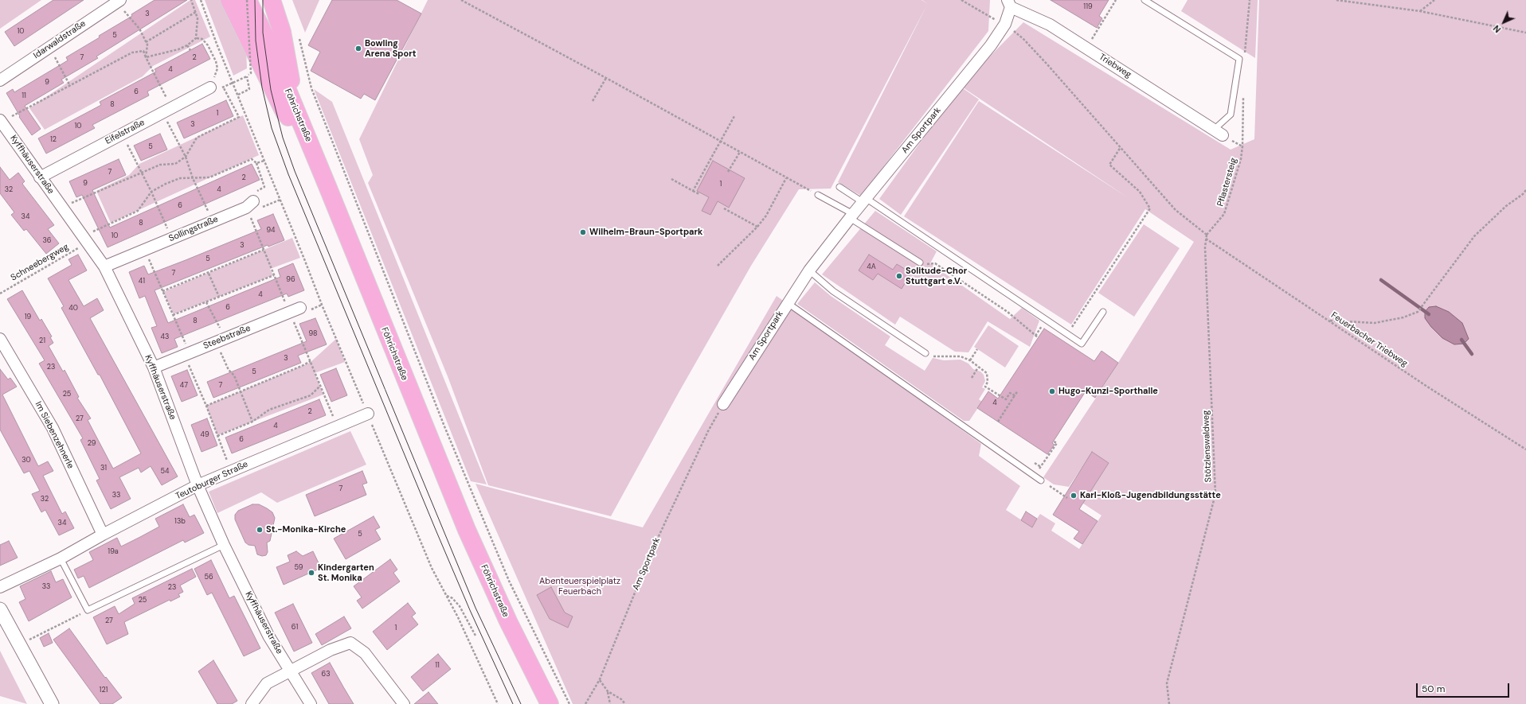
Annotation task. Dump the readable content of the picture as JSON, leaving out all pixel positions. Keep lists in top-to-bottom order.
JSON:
{
  "streets": {
    "main road": ["Föhrichstraße"],
    "street": [
      "Idarwaldstraße",
      "Triebweg",
      "Am Sportpark",
      "Eifelstraße",
      "Kyffhäuserstraße",
      "Sollingstraße",
      "Steebstraße",
      "Im Siebenzehnerle",
      "Teutoburger Straße"
    ],
    "path": [
      "Pflastersteig",
      "Schneebergweg",
      "Feuerbacher Triebweg",
      "Stötzlenswaldweg"
    ]
  },
  "crossings": [
    ["Triebweg", "Am Sportpark"],
    ["Eifelstraße", "Kyffhäuserstraße"],
    ["Kyffhäuserstraße", "Sollingstraße"],
    ["Kyffhäuserstraße", "Schneebergweg"],
    ["Kyffhäuserstraße", "Steebstraße"],
    ["Kyffhäuserstraße", "Teutoburger Straße"],
    ["Pflastersteig", "Stötzlenswaldweg"],
    ["Feuerbacher Triebweg", "Stötzlenswaldweg"],
    ["Im Siebenzehnerle", "Teutoburger Straße"]
  ],
  "parks": ["Abenteuerspielplatz Feuerbach"],
  "places": [
    "Bowling Arena Sport",
    "Wilhelm-Braun-Sportpark",
    "Solitude-Chor Stuttgart e.V.",
    "Hugo-Kunzi-Sporthalle",
    "Karl-Kloß-Jugendbildungsstätte",
    "St.-Monika-Kirche",
    "Kindergarten St. Monika"
  ],
  "house_numbers": [
    "119",
    "3",
    "10",
    "5",
    "7",
    "2",
    "4",
    "9",
    "6",
    "11",
    "8",
    "1",
    "3",
    "10",
    "12",
    "5",
    "7",
    "2",
    "9",
    "1",
    "32",
    "4",
    "6",
    "34",
    "8",
    "94",
    "10",
    "36",
    "3",
    "5",
    "4A",
    "7",
    "96",
    "41",
    "4",
    "6",
    "40",
    "19",
    "8",
    "98",
    "43",
    "21",
    "3",
    "23",
    "5",
    "47",
    "7",
    "25",
    "4",
    "2",
    "27",
    "4",
    "49",
    "6",
    "29",
    "30",
    "31",
    "54",
    "7",
    "33",
    "32",
    "13b",
    "34",
    "5",
    "19a",
    "59",
    "56",
    "33",
    "23",
    "25",
    "27",
    "61",
    "1",
    "11",
    "63",
    "121"
  ],
  "scale_bar": "50 m",
  "north": "bottom left"
}
